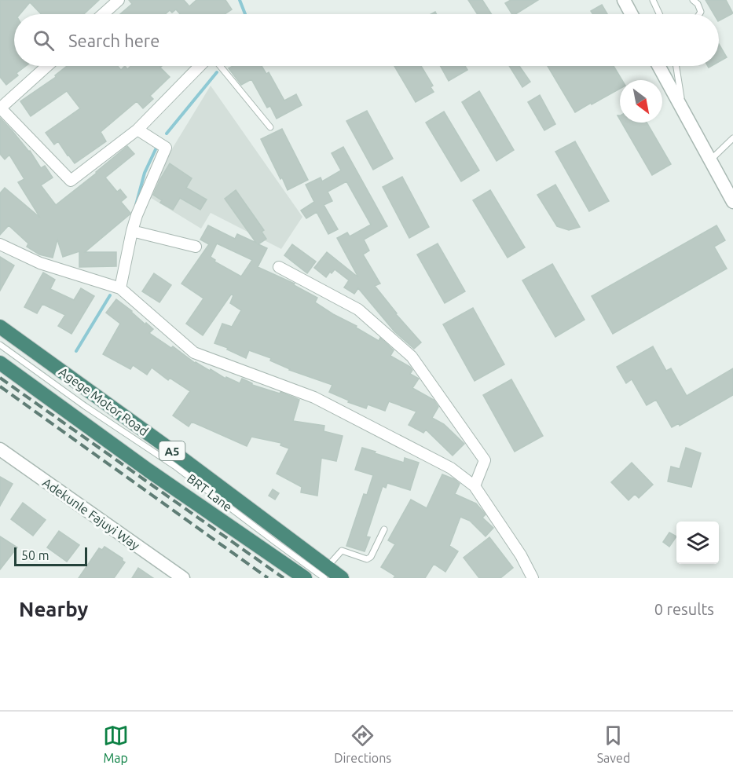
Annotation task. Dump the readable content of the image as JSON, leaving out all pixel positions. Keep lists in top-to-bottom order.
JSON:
{
  "streets": {
    "highway": ["Agege Motor Road", "A5"],
    "street": ["Adekunle Fajuyi Way"],
    "lane": ["BRT Lane"]
  },
  "crossings": [
    ["Agege Motor Road", "BRT Lane"]
  ],
  "scale_bar": "50 m",
  "north": "bottom right",
  "page": {
    "search": "Search here",
    "scale": "50 m",
    "heading": ["Nearby", "0 results"],
    "nav": ["Map", "Directions", "Saved"]
  }
}
